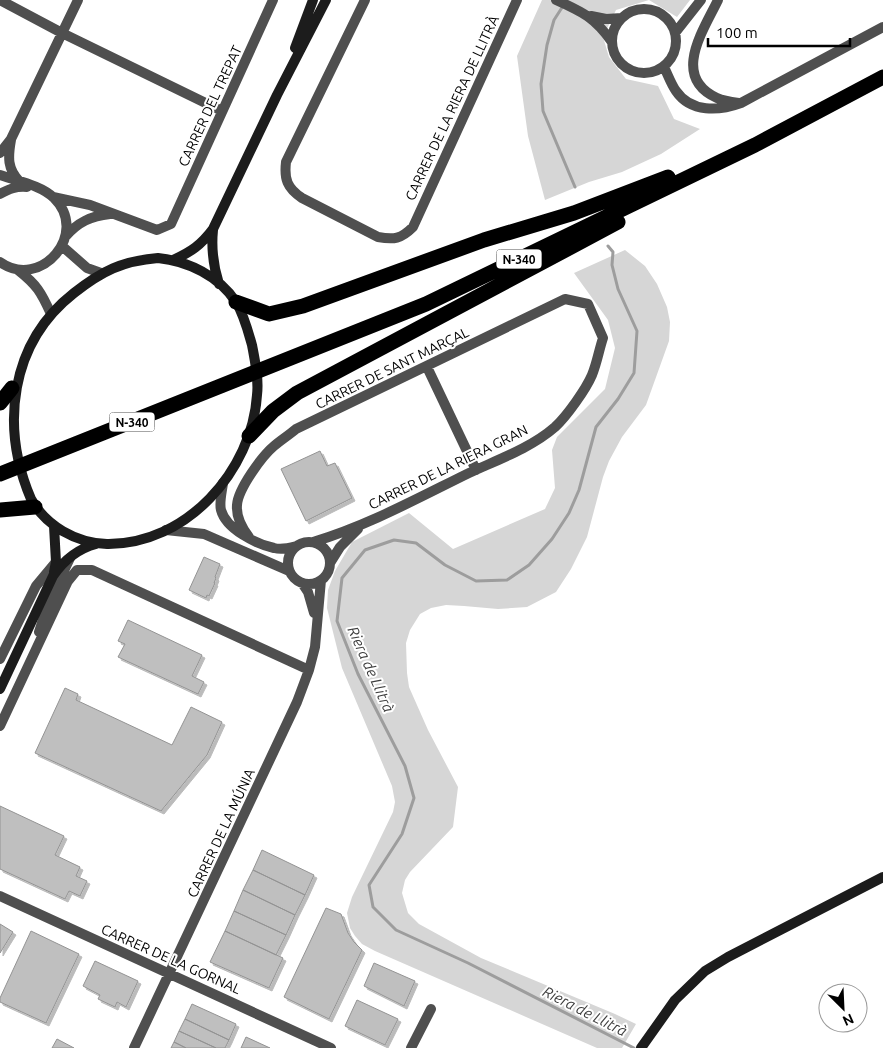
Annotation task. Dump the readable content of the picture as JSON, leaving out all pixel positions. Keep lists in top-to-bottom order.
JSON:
{
  "streets": {
    "highway": ["N-340"],
    "street": [
      "CARRER DEL TREPAT",
      "CARRER DE LA RIERA DE LLITRÀ",
      "CARRER DE SANT MARÇAL",
      "CARRER DE LA RIERA GRAN",
      "CARRER DE LA MÚNIA",
      "CARRER DE LA GORNAL"
    ]
  },
  "crossings": [
    ["CARRER DE SANT MARÇAL", "CARRER DE LA RIERA GRAN"],
    ["CARRER DE LA RIERA GRAN", "CARRER DE LA MÚNIA"],
    ["CARRER DE LA MÚNIA", "CARRER DE LA GORNAL"]
  ],
  "water": ["Riera de Llitrà"],
  "scale_bar": "100 m",
  "north": "bottom right"
}
